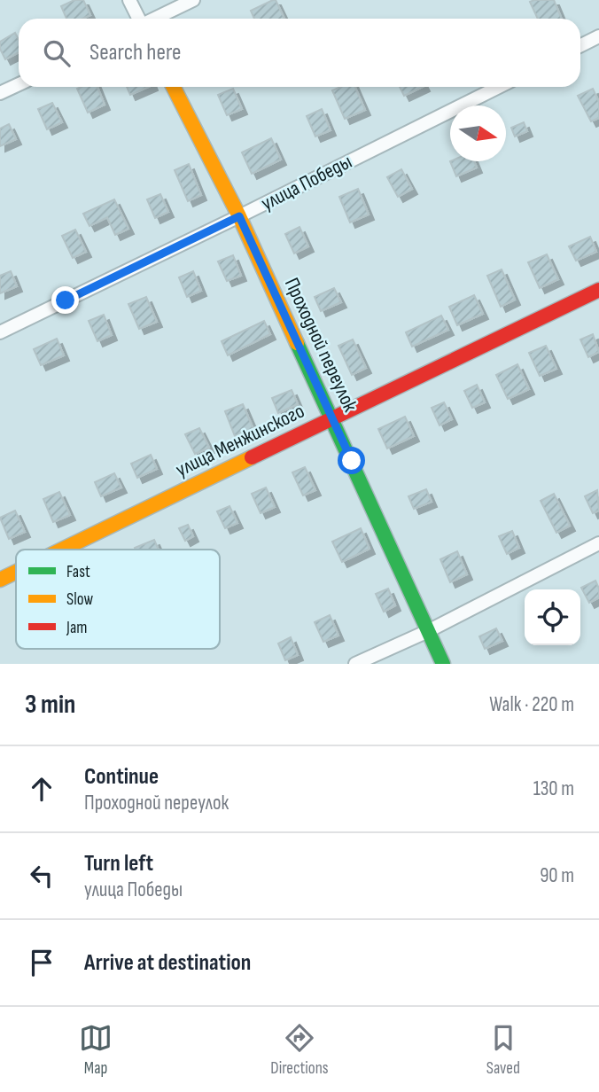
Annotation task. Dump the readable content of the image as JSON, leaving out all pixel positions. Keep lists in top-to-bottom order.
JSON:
{
  "streets": {
    "street": ["улица Победы", "Проходной переулок", "улица Менжинского"]
  },
  "crossings": [
    ["улица Победы", "Проходной переулок"],
    ["Проходной переулок", "улица Менжинского"]
  ],
  "legend": ["Fast", "Slow", "Jam"],
  "north": "right",
  "page": {
    "search": "Search here",
    "heading": ["3 min", "Walk · 220 m"],
    "list": [
      ["Continue", "Проходной переулок", "130 m"],
      ["Turn left", "улица Победы", "90 m"],
      "Arrive at destination"
    ],
    "nav": ["Map", "Directions", "Saved"]
  }
}
